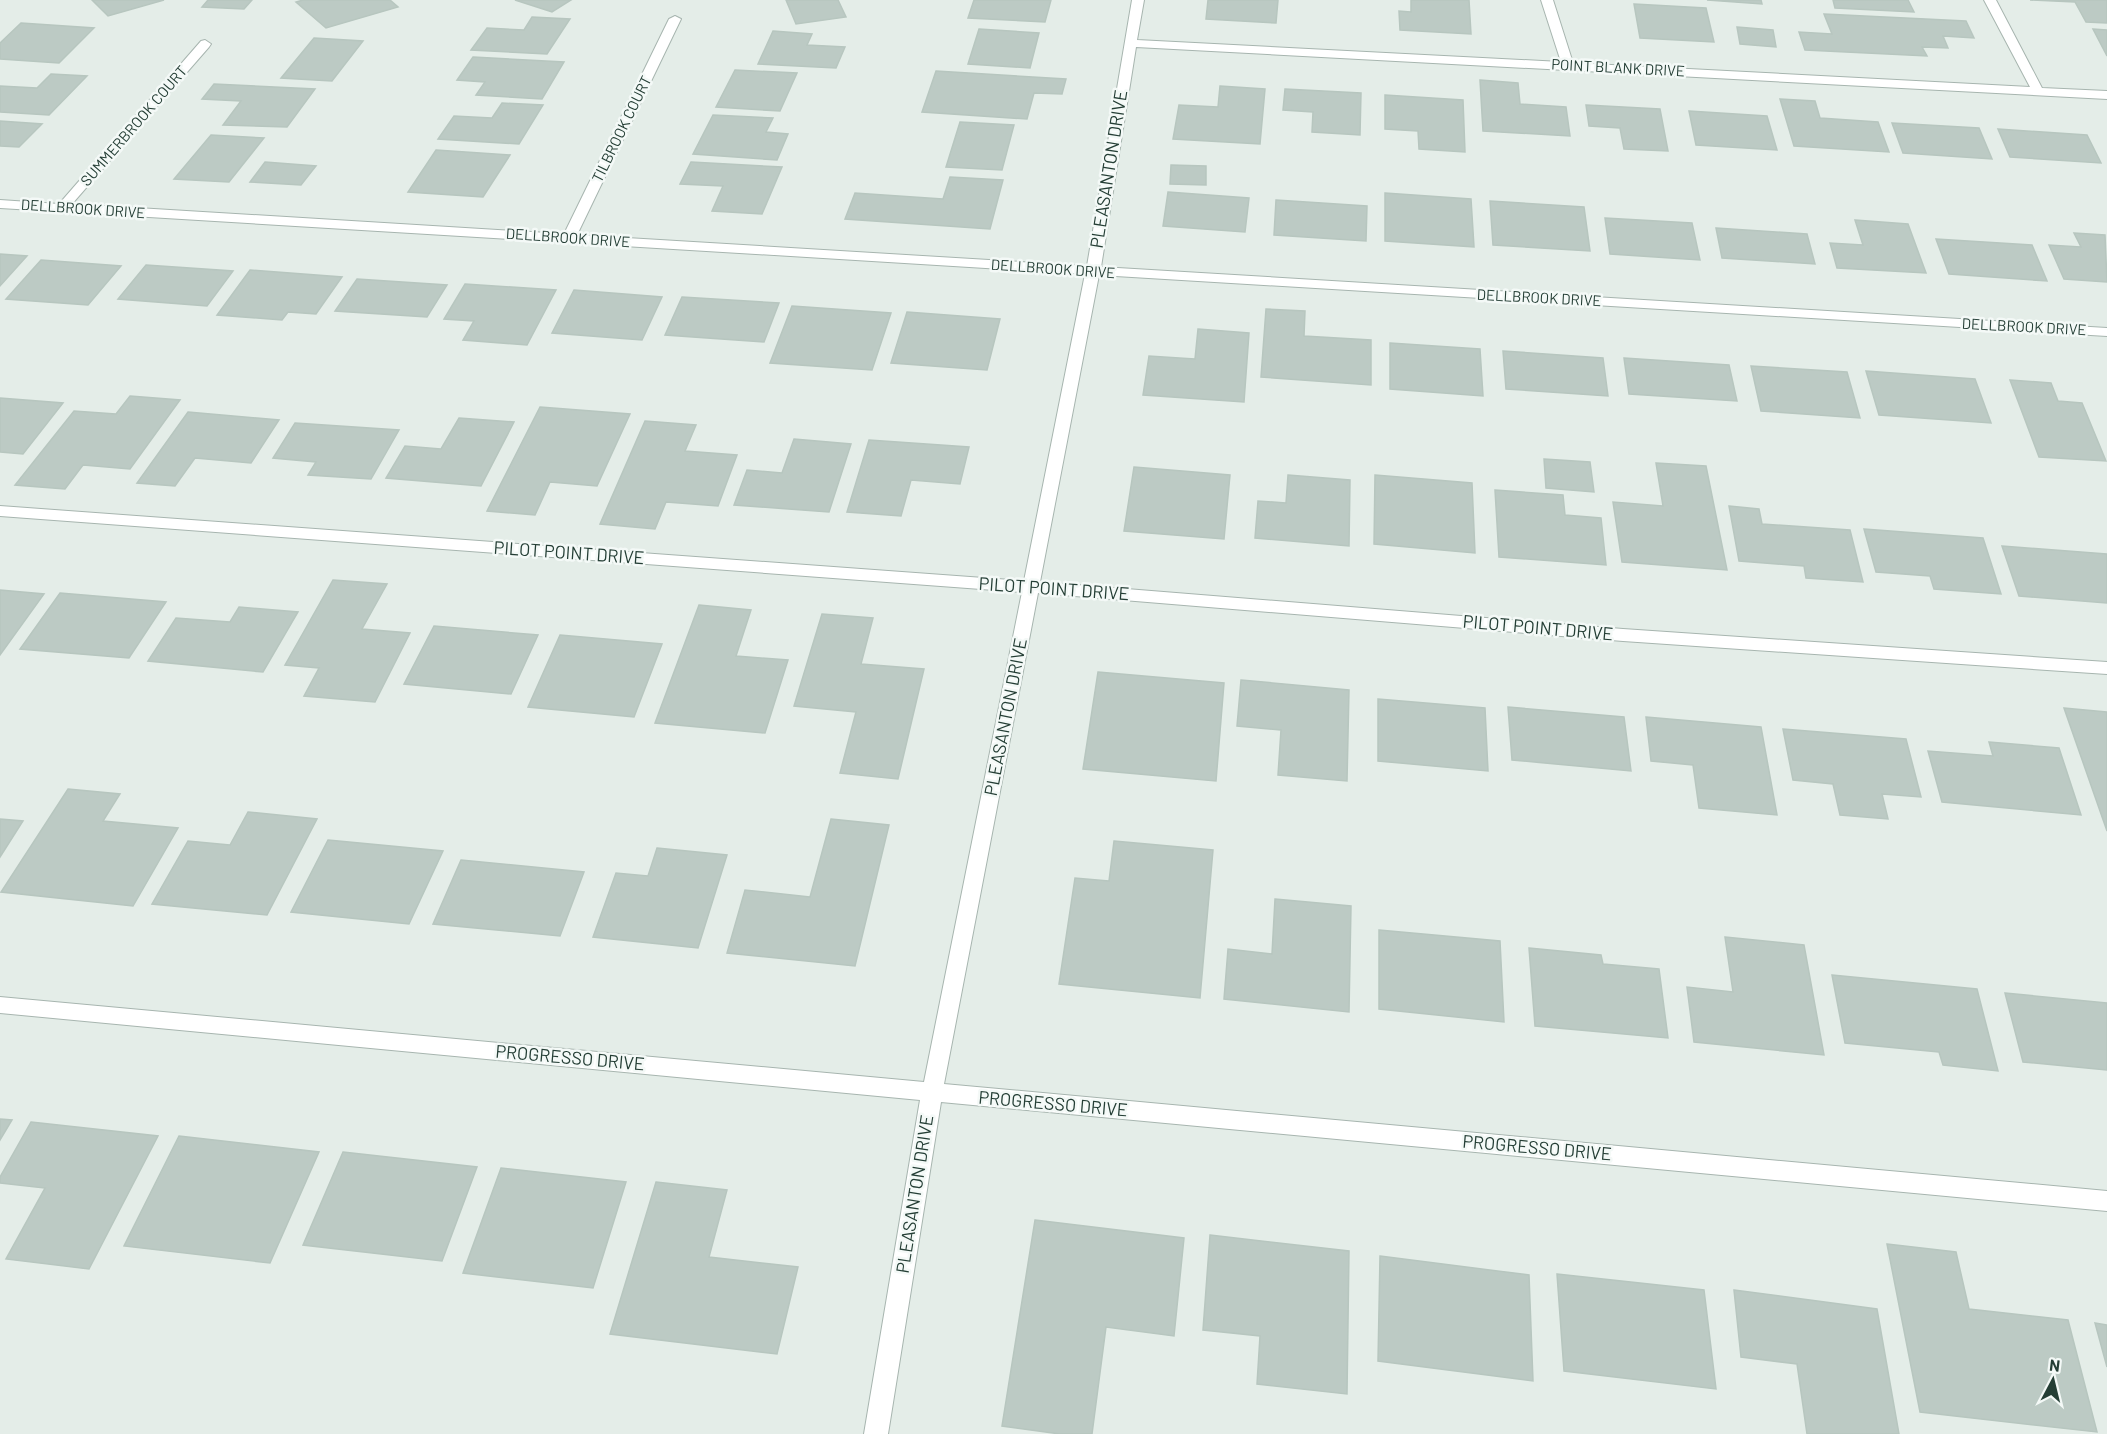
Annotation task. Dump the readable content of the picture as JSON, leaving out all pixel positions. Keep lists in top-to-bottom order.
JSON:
{
  "streets": {
    "street": [
      "POINT BLANK DRIVE",
      "SUMMERBROOK COURT",
      "TILBROOK COURT",
      "PLEASANTON DRIVE",
      "DELLBROOK DRIVE",
      "PILOT POINT DRIVE",
      "PROGRESSO DRIVE"
    ]
  },
  "crossings": [
    ["POINT BLANK DRIVE", "PLEASANTON DRIVE"],
    ["SUMMERBROOK COURT", "DELLBROOK DRIVE"],
    ["TILBROOK COURT", "DELLBROOK DRIVE"],
    ["PLEASANTON DRIVE", "DELLBROOK DRIVE"],
    ["PLEASANTON DRIVE", "PILOT POINT DRIVE"],
    ["PLEASANTON DRIVE", "PROGRESSO DRIVE"]
  ],
  "north": "top"
}
